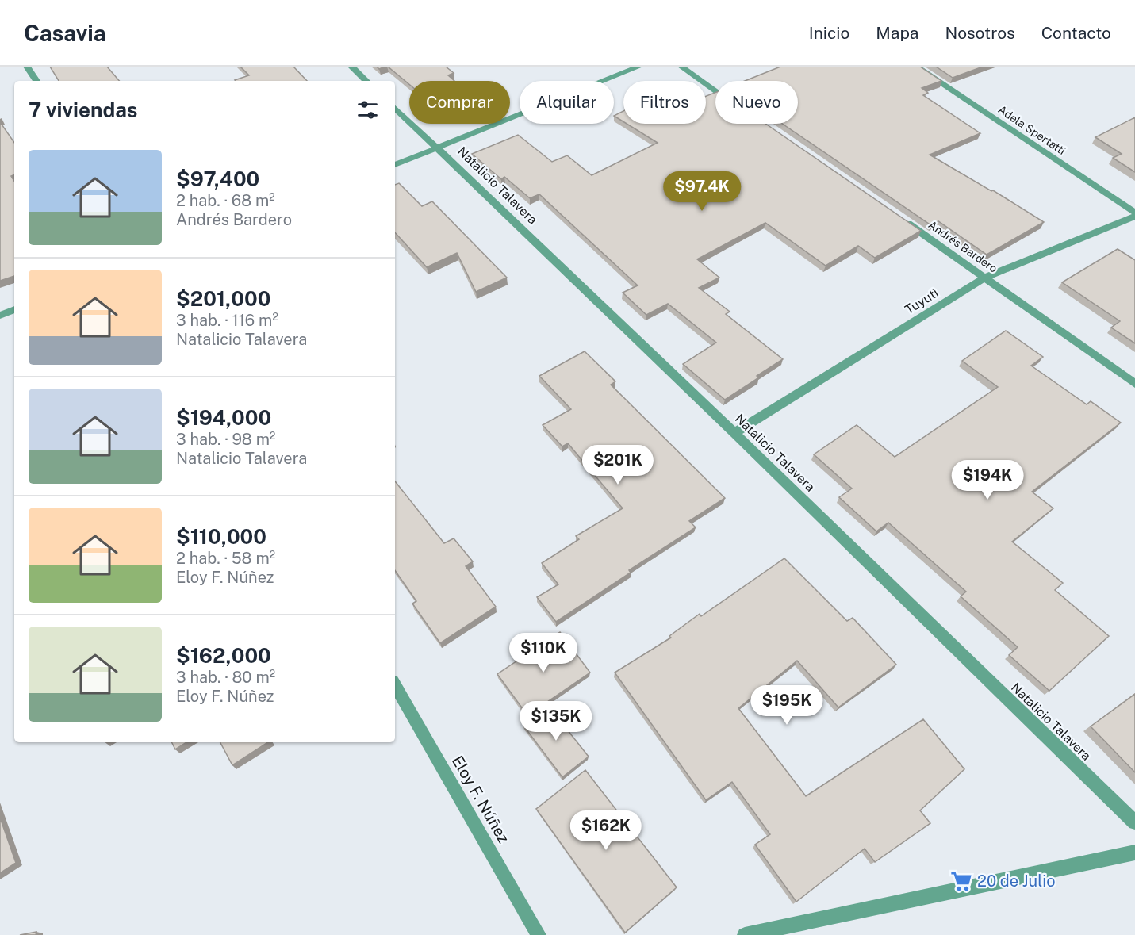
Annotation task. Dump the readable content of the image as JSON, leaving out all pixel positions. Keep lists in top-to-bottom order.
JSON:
{
  "streets": {
    "street": [
      "Adela Spertatti",
      "Natalicio Talavera",
      "Andrés Bardero",
      "Tuyutì",
      "Eloy F. Núñez"
    ]
  },
  "crossings": [
    ["Natalicio Talavera", "Tuyutì"],
    ["Andrés Bardero", "Tuyutì"]
  ],
  "places": {
    "supermarket": ["20 de Julio"]
  },
  "page": {
    "header": "Casavia",
    "nav": [
      "Inicio",
      "Mapa",
      "Nosotros",
      "Contacto"
    ],
    "chip": [
      "Comprar",
      "Alquilar",
      "Filtros",
      "Nuevo"
    ],
    "heading": "7 viviendas",
    "list": [
      {
        "name": "$97,400",
        "note": "2 hab. · 68 m² · Andrés Bardero"
      },
      {
        "name": "$201,000",
        "note": "3 hab. · 116 m² · Natalicio Talavera"
      },
      {
        "name": "$194,000",
        "note": "3 hab. · 98 m² · Natalicio Talavera"
      },
      {
        "name": "$110,000",
        "note": "2 hab. · 58 m² · Eloy F. Núñez"
      },
      {
        "name": "$162,000",
        "note": "3 hab. · 80 m² · Eloy F. Núñez"
      }
    ],
    "price": [
      "$97.4K",
      "$201K",
      "$194K",
      "$110K",
      "$195K",
      "$135K",
      "$162K"
    ]
  }
}
